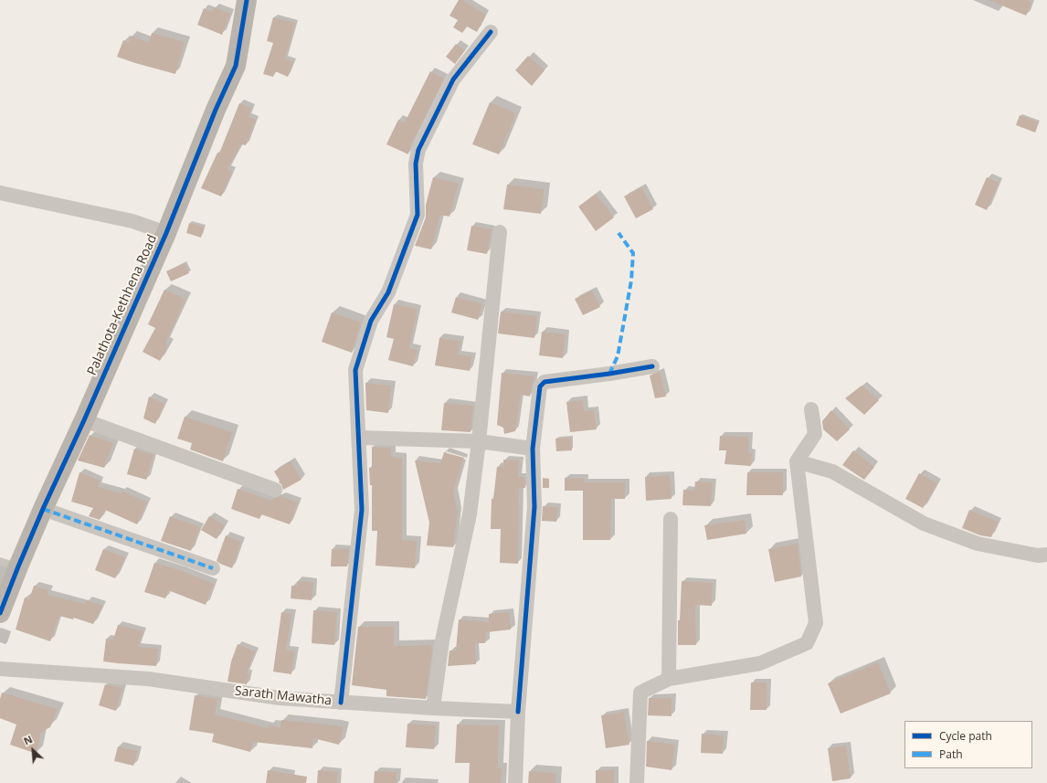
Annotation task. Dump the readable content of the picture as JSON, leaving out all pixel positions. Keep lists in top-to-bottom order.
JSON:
{
  "streets": {
    "street": ["Palathota-Kethhena Road", "Sarath Mawatha"]
  },
  "legend": ["Cycle path", "Path"],
  "north": "top left"
}
